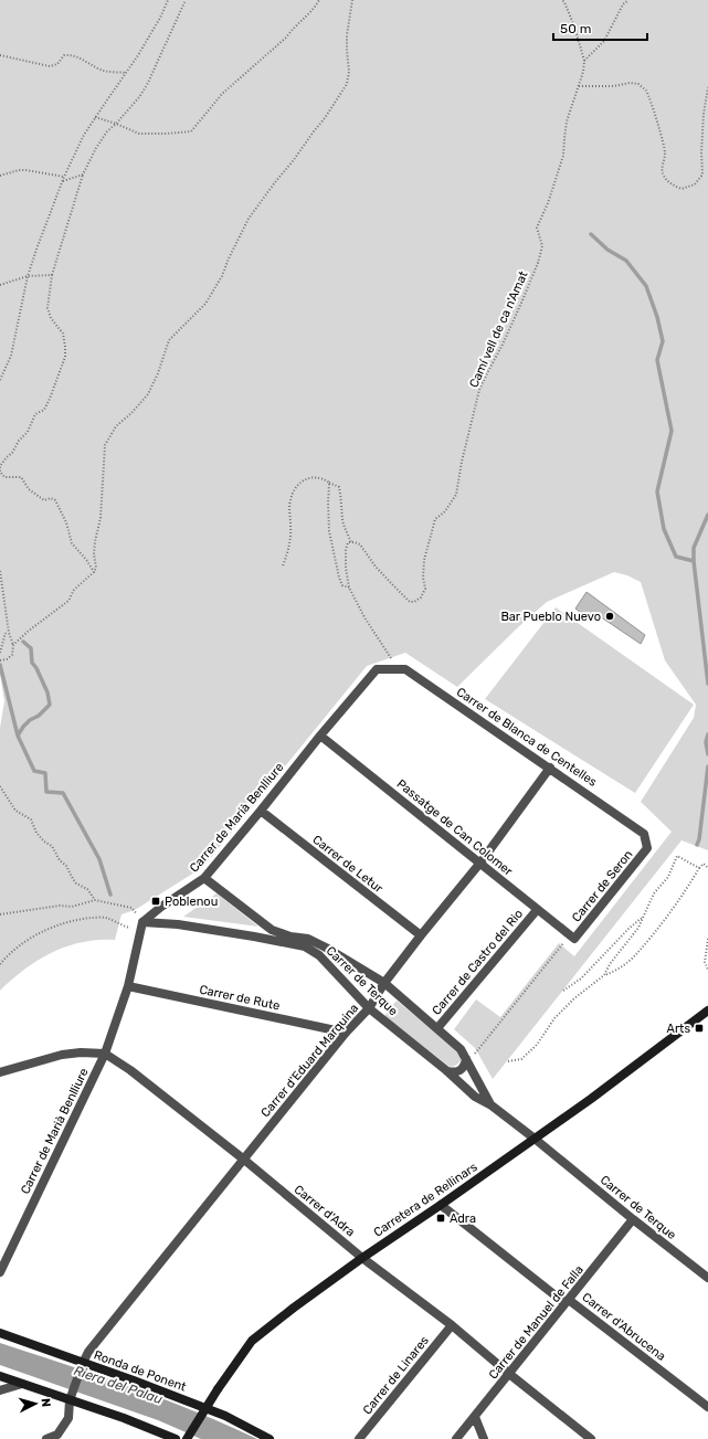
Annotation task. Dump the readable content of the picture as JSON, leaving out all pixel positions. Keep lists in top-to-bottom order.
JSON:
{
  "streets": {
    "street": [
      "Carrer de Blanca de Centelles",
      "Carrer de Marià Benlliure",
      "Passatge de Can Colomer",
      "Carrer de Letur",
      "Carrer de Seron",
      "Carrer de Castro del Rio",
      "Carrer de Terque",
      "Carrer de Rute",
      "Carrer d'Eduard Marquina",
      "Carretera de Rellinars",
      "Carrer d'Adra",
      "Carrer de Manuel de Falla",
      "Carrer d'Abrucena",
      "Ronda de Ponent",
      "Carrer de Linares"
    ],
    "path": ["Camí vell de ca n'Amat"]
  },
  "crossings": [
    ["Carrer de Blanca de Centelles", "Carrer de Marià Benlliure"],
    ["Carrer de Blanca de Centelles", "Carrer de Seron"],
    ["Carrer de Blanca de Centelles", "Carrer d'Eduard Marquina"],
    ["Carrer de Marià Benlliure", "Passatge de Can Colomer"],
    ["Carrer de Marià Benlliure", "Carrer de Letur"],
    ["Carrer de Marià Benlliure", "Carrer de Terque"],
    ["Carrer de Marià Benlliure", "Carrer de Rute"],
    ["Carrer de Marià Benlliure", "Carrer d'Adra"],
    ["Passatge de Can Colomer", "Carrer de Seron"],
    ["Passatge de Can Colomer", "Carrer de Castro del Rio"],
    ["Passatge de Can Colomer", "Carrer d'Eduard Marquina"],
    ["Carrer de Letur", "Carrer d'Eduard Marquina"],
    ["Carrer de Castro del Rio", "Carrer de Terque"],
    ["Carrer de Terque", "Carrer d'Eduard Marquina"],
    ["Carrer de Terque", "Carretera de Rellinars"],
    ["Carrer de Terque", "Carrer de Manuel de Falla"],
    ["Carrer de Rute", "Carrer d'Eduard Marquina"],
    ["Carrer d'Eduard Marquina", "Carrer d'Adra"],
    ["Carrer d'Eduard Marquina", "Ronda de Ponent"],
    ["Carretera de Rellinars", "Carrer d'Adra"],
    ["Carretera de Rellinars", "Carrer d'Abrucena"],
    ["Carrer d'Adra", "Carrer de Manuel de Falla"],
    ["Carrer d'Adra", "Carrer de Linares"],
    ["Carrer de Manuel de Falla", "Carrer d'Abrucena"]
  ],
  "water": ["Riera del Palau"],
  "places": {
    "other": ["Bar Pueblo Nuevo"],
    "transit": ["Poblenou", "Arts", "Adra"]
  },
  "scale_bar": "50 m",
  "north": "right"
}
